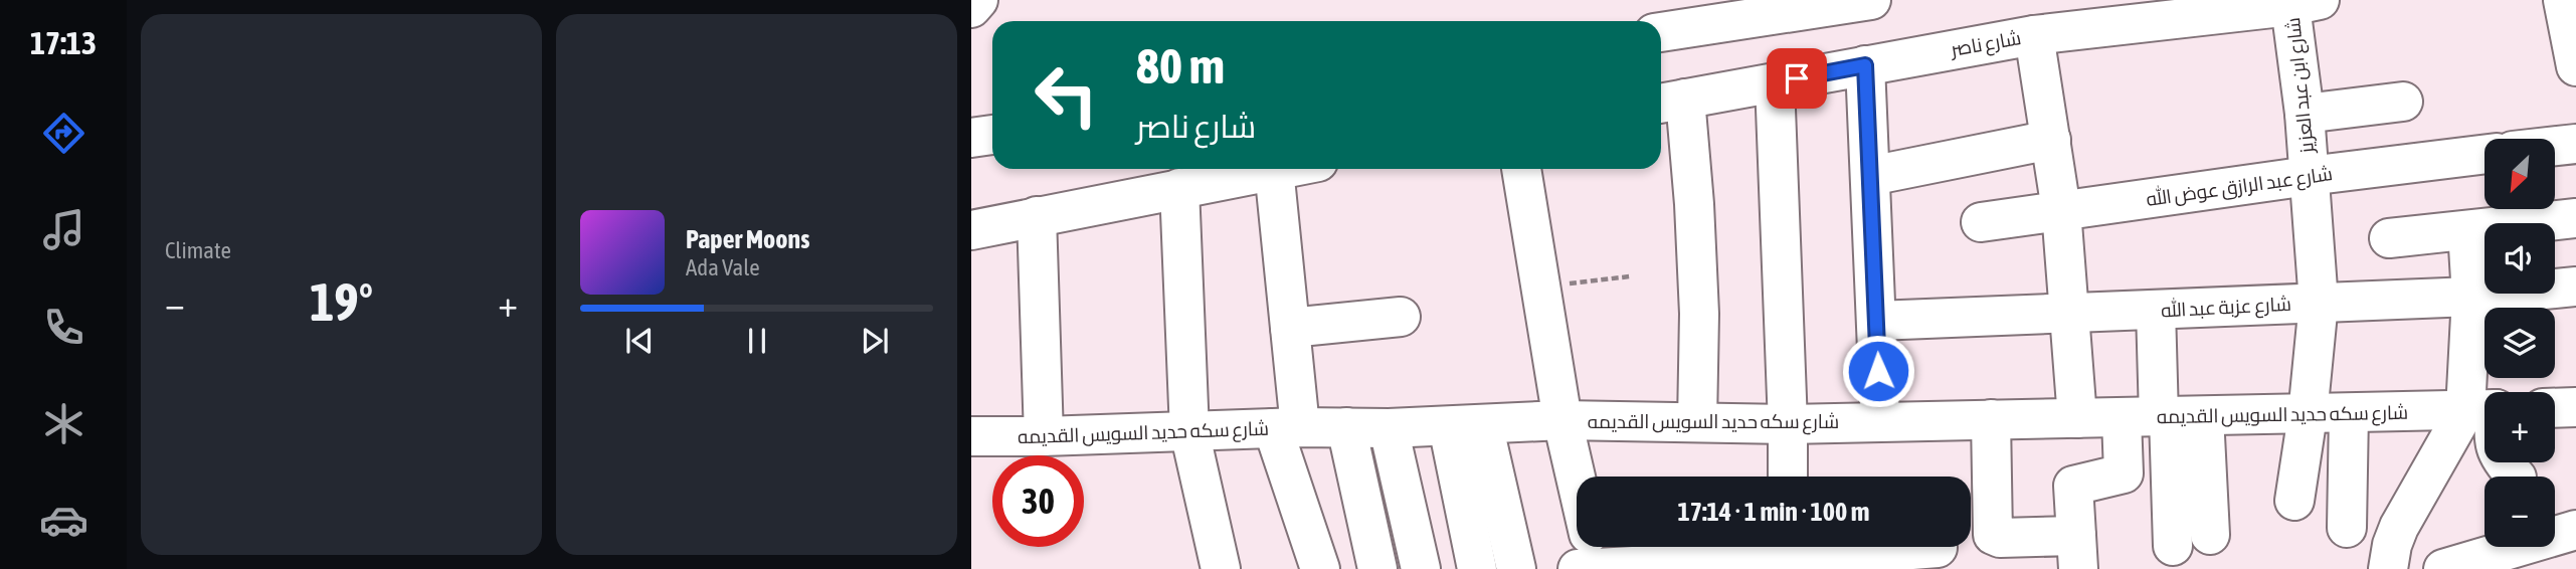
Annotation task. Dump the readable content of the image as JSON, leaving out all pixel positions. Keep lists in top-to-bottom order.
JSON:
{
  "streets": {
    "street": [
      "شارع ناصر",
      "شارع ابن عبد العزيز",
      "شارع عبد الرازق عوض الله",
      "شارع عزبة عبد الله",
      "شارع سكه حديد السويس القديمه"
    ]
  },
  "crossings": [
    ["شارع ناصر", "شارع ابن عبد العزيز"],
    ["شارع ابن عبد العزيز", "شارع عبد الرازق عوض الله"],
    ["شارع ابن عبد العزيز", "شارع عزبة عبد الله"],
    ["شارع ابن عبد العزيز", "شارع سكه حديد السويس القديمه"]
  ],
  "north": "bottom left",
  "page": {
    "tabs": "17:13",
    "tile": "Climate",
    "turn": ["80 m", "شارع ناصر"],
    "map_buttons": ["+", "−"],
    "song": ["Paper Moons", "Ada Vale"],
    "heat": ["−", "19°", "+"],
    "limit": "30",
    "trip": "17:14 · 1 min · 100 m"
  }
}
